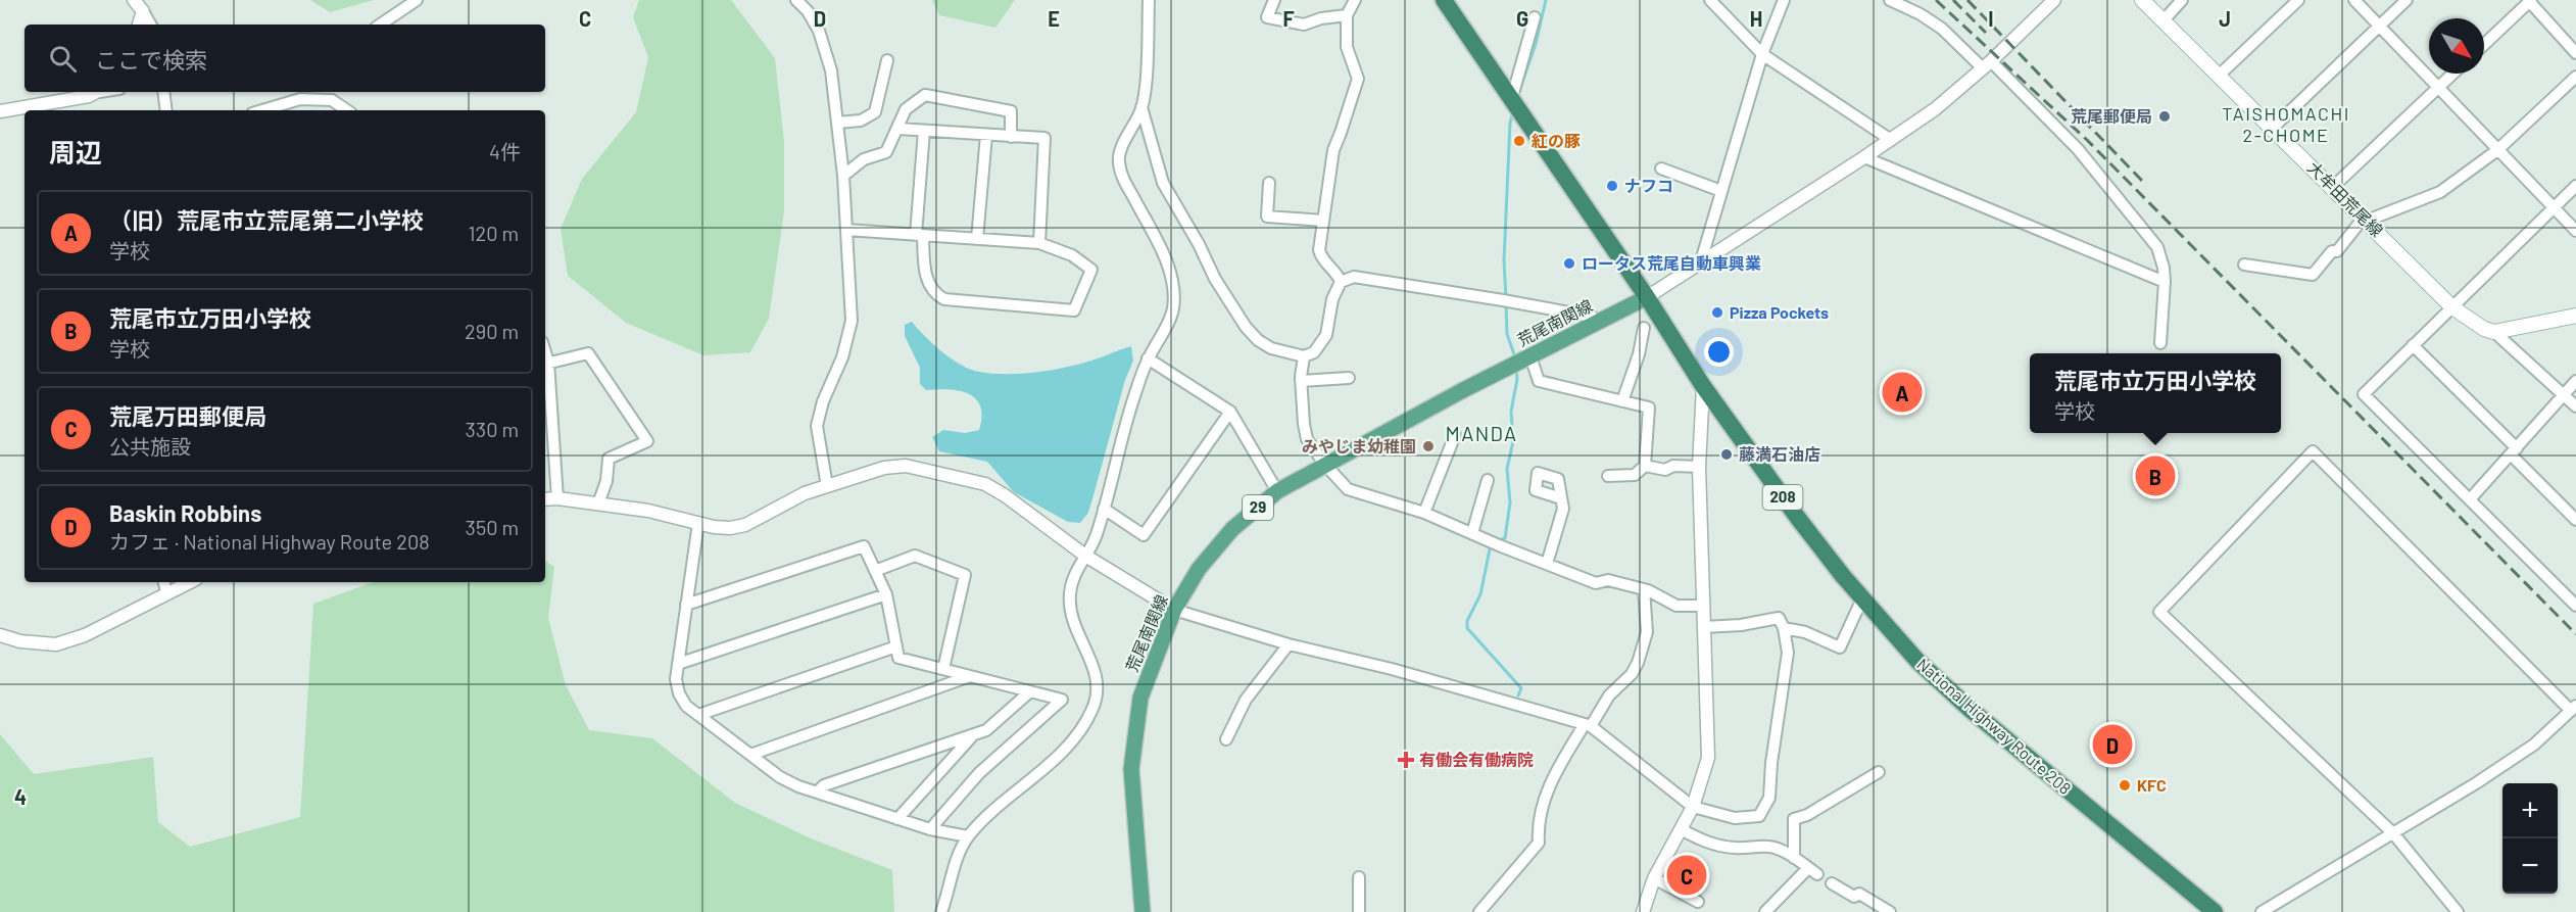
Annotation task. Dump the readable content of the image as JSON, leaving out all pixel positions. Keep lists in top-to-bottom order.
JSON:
{
  "streets": {
    "highway": ["208", "National Highway Route 208"],
    "main road": ["大牟田荒尾線", "荒尾南関線", "29"]
  },
  "crossings": [
    ["荒尾南関線", "National Highway Route 208"]
  ],
  "districts": ["TAISHOMACHI 2-CHOME", "MANDA"],
  "places": {
    "other": [
      "荒尾郵便局",
      "紅の豚",
      "ナフコ",
      "ロータス荒尾自動車興業",
      "Pizza Pockets",
      "みやじま幼稚園",
      "藤満石油店",
      "KFC"
    ],
    "health": ["有働会有働病院"]
  },
  "north": "bottom right",
  "page": {
    "search": "ここで検索",
    "heading": ["周辺", "4件"],
    "list": [
      {
        "mark": "A",
        "name": "（旧）荒尾市立荒尾第二小学校",
        "note": "学校",
        "value": "120 m"
      },
      {
        "mark": "B",
        "name": "荒尾市立万田小学校",
        "note": "学校",
        "value": "290 m"
      },
      {
        "mark": "C",
        "name": "荒尾万田郵便局",
        "note": "公共施設",
        "value": "330 m"
      },
      {
        "mark": "D",
        "name": "Baskin Robbins",
        "note": "カフェ · National Highway Route 208",
        "value": "350 m"
      }
    ],
    "popup": ["荒尾市立万田小学校", "学校"],
    "pins": [
      "A",
      "B",
      "D",
      "C"
    ],
    "map_buttons": ["+", "−"]
  },
  "grid": {
    "columns": [
      "C",
      "D",
      "E",
      "F",
      "G",
      "H",
      "I",
      "J"
    ],
    "rows": ["4"]
  }
}
